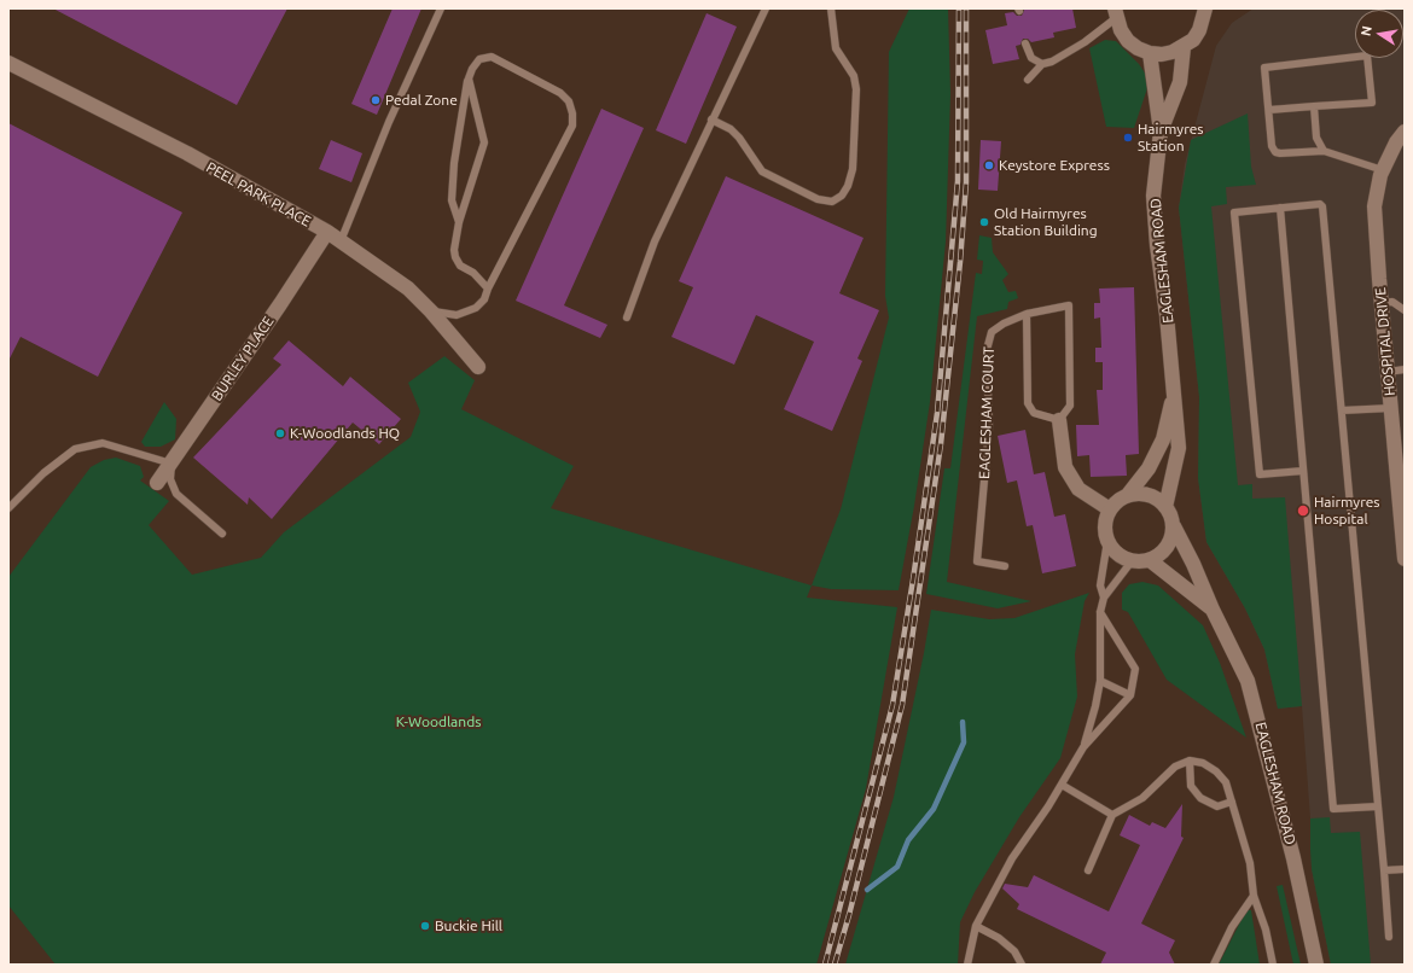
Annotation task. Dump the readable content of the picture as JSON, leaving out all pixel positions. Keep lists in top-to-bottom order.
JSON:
{
  "streets": {
    "main road": [
      "PEEL PARK PLACE",
      "EAGLESHAM ROAD",
      "HOSPITAL DRIVE",
      "BURLEY PLACE"
    ],
    "lane": ["EAGLESHAM COURT"]
  },
  "crossings": [
    ["PEEL PARK PLACE", "BURLEY PLACE"]
  ],
  "parks": ["K-Woodlands"],
  "places": [
    "Pedal Zone",
    "Hairmyres Station",
    "Keystore Express",
    "Old Hairmyres Station Building",
    "K-Woodlands HQ",
    "Hairmyres Hospital",
    "Buckie Hill"
  ],
  "north": "left"
}
